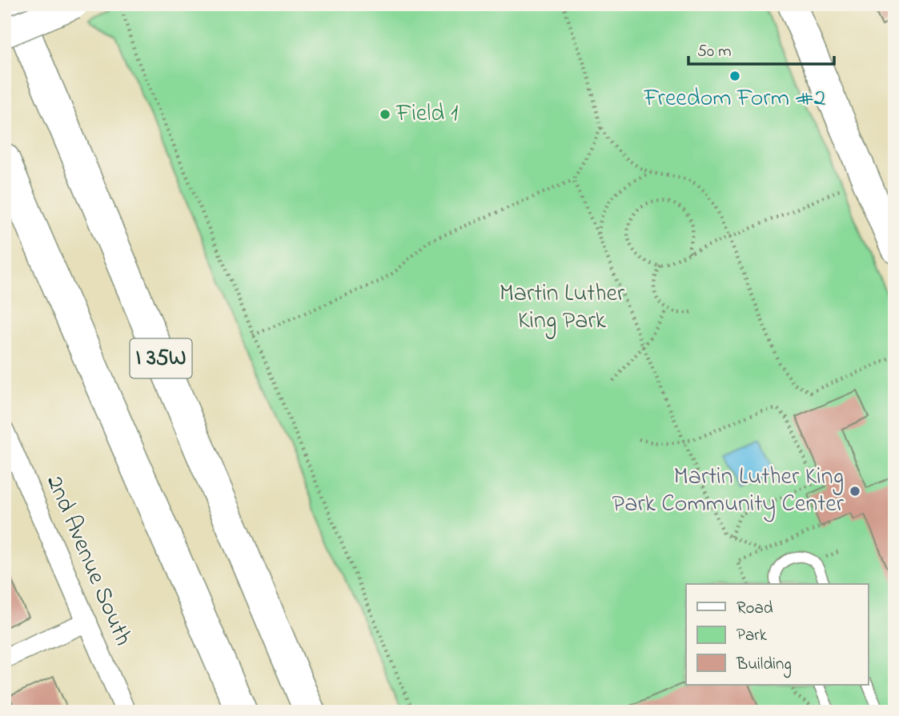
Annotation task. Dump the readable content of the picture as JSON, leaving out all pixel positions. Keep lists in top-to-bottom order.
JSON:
{
  "streets": {
    "highway": ["I 35W"],
    "street": ["2nd Avenue South"]
  },
  "parks": ["Martin Luther King Park"],
  "places": ["Freedom Form #2", "Field 1", "Martin Luther King Park Community Center"],
  "legend": ["Road", "Park", "Building"],
  "scale_bar": "50 m"
}
